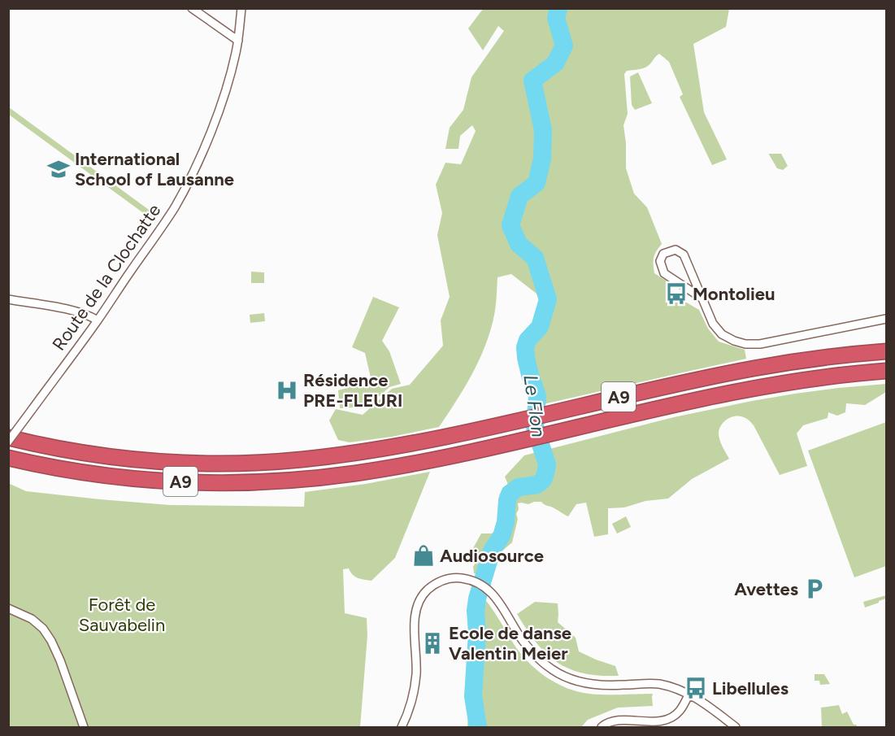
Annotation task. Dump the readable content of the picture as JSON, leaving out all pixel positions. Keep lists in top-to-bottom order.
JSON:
{
  "streets": {
    "highway": ["A9"],
    "street": ["Route de la Clochatte"]
  },
  "water": ["Le Flon"],
  "parks": ["Forêt de Sauvabelin"],
  "places": {
    "school or university": ["International School of Lausanne"],
    "bus stop": ["Montolieu", "Libellules"],
    "hospital": ["Résidence PRE-FLEURI"],
    "shop": ["Audiosource"],
    "parking": ["Avettes"],
    "building": ["Ecole de danse Valentin Meier"]
  }
}
